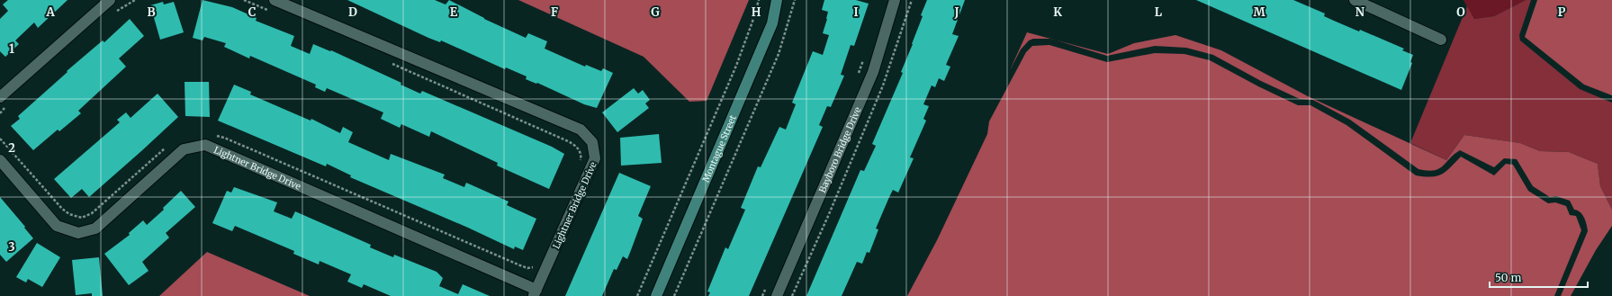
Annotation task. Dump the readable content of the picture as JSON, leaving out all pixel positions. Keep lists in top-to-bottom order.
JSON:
{
  "streets": {
    "street": ["Montague Street", "Bayboro Bridge Drive", "Lightner Bridge Drive"]
  },
  "scale_bar": "50 m",
  "grid": {
    "columns": [
      "A",
      "B",
      "C",
      "D",
      "E",
      "F",
      "G",
      "H",
      "I",
      "J",
      "K",
      "L",
      "M",
      "N",
      "O",
      "P"
    ],
    "rows": ["1", "2", "3"]
  }
}
